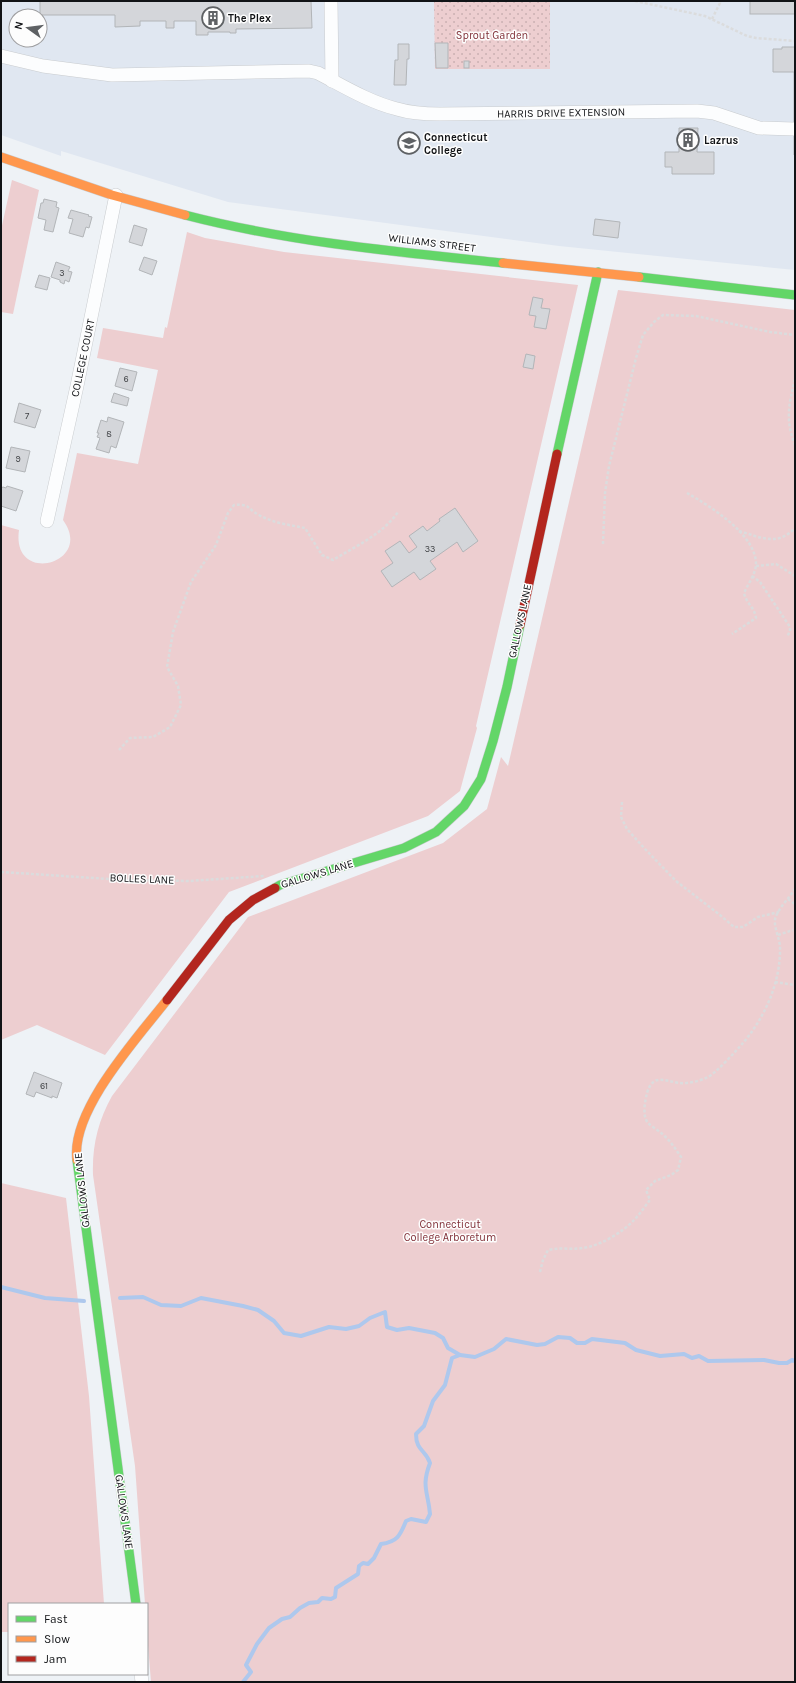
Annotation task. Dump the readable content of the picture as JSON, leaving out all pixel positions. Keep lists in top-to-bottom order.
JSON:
{
  "streets": {
    "street": [
      "HARRIS DRIVE EXTENSION",
      "WILLIAMS STREET",
      "COLLEGE COURT",
      "GALLOWS LANE"
    ],
    "path": ["BOLLES LANE"]
  },
  "crossings": [
    ["WILLIAMS STREET", "COLLEGE COURT"],
    ["WILLIAMS STREET", "GALLOWS LANE"],
    ["GALLOWS LANE", "BOLLES LANE"]
  ],
  "parks": ["Sprout Garden", "Connecticut College Arboretum"],
  "places": {
    "building": ["The Plex", "Lazrus"],
    "school or university": ["Connecticut College"]
  },
  "house_numbers": [
    "3",
    "6",
    "7",
    "8",
    "9",
    "33",
    "61"
  ],
  "legend": ["Fast", "Slow", "Jam"],
  "north": "left"
}
